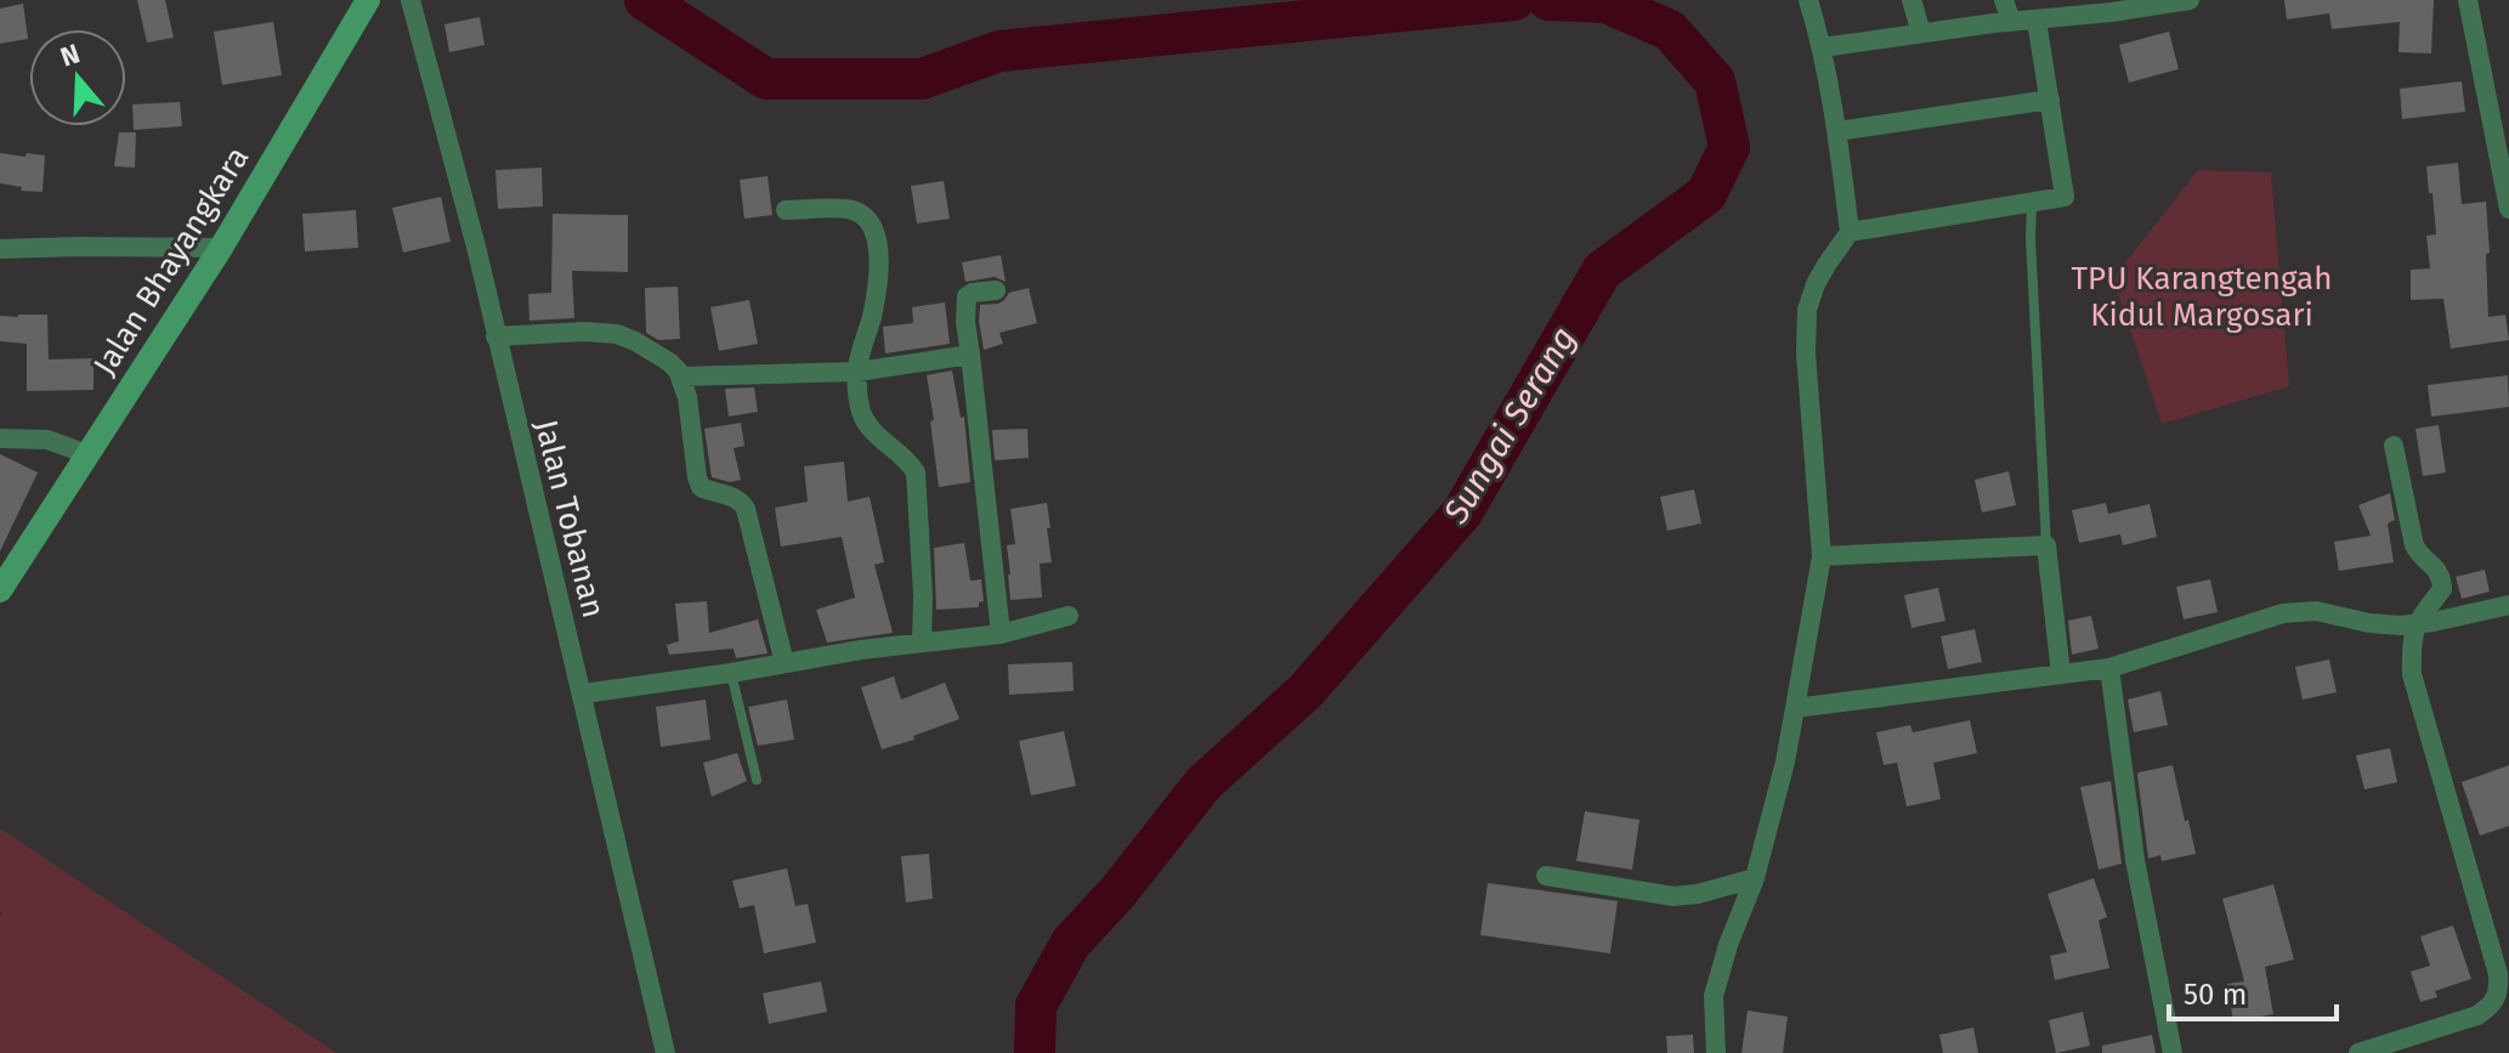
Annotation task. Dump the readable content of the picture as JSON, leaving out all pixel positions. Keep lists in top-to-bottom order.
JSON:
{
  "streets": {
    "main road": ["Jalan Bhayangkara"],
    "street": ["Jalan Tobanan"]
  },
  "water": ["Sungai Serang"],
  "parks": ["TPU Karangtengah Kidul Margosari"],
  "scale_bar": "50 m",
  "north": "top"
}
